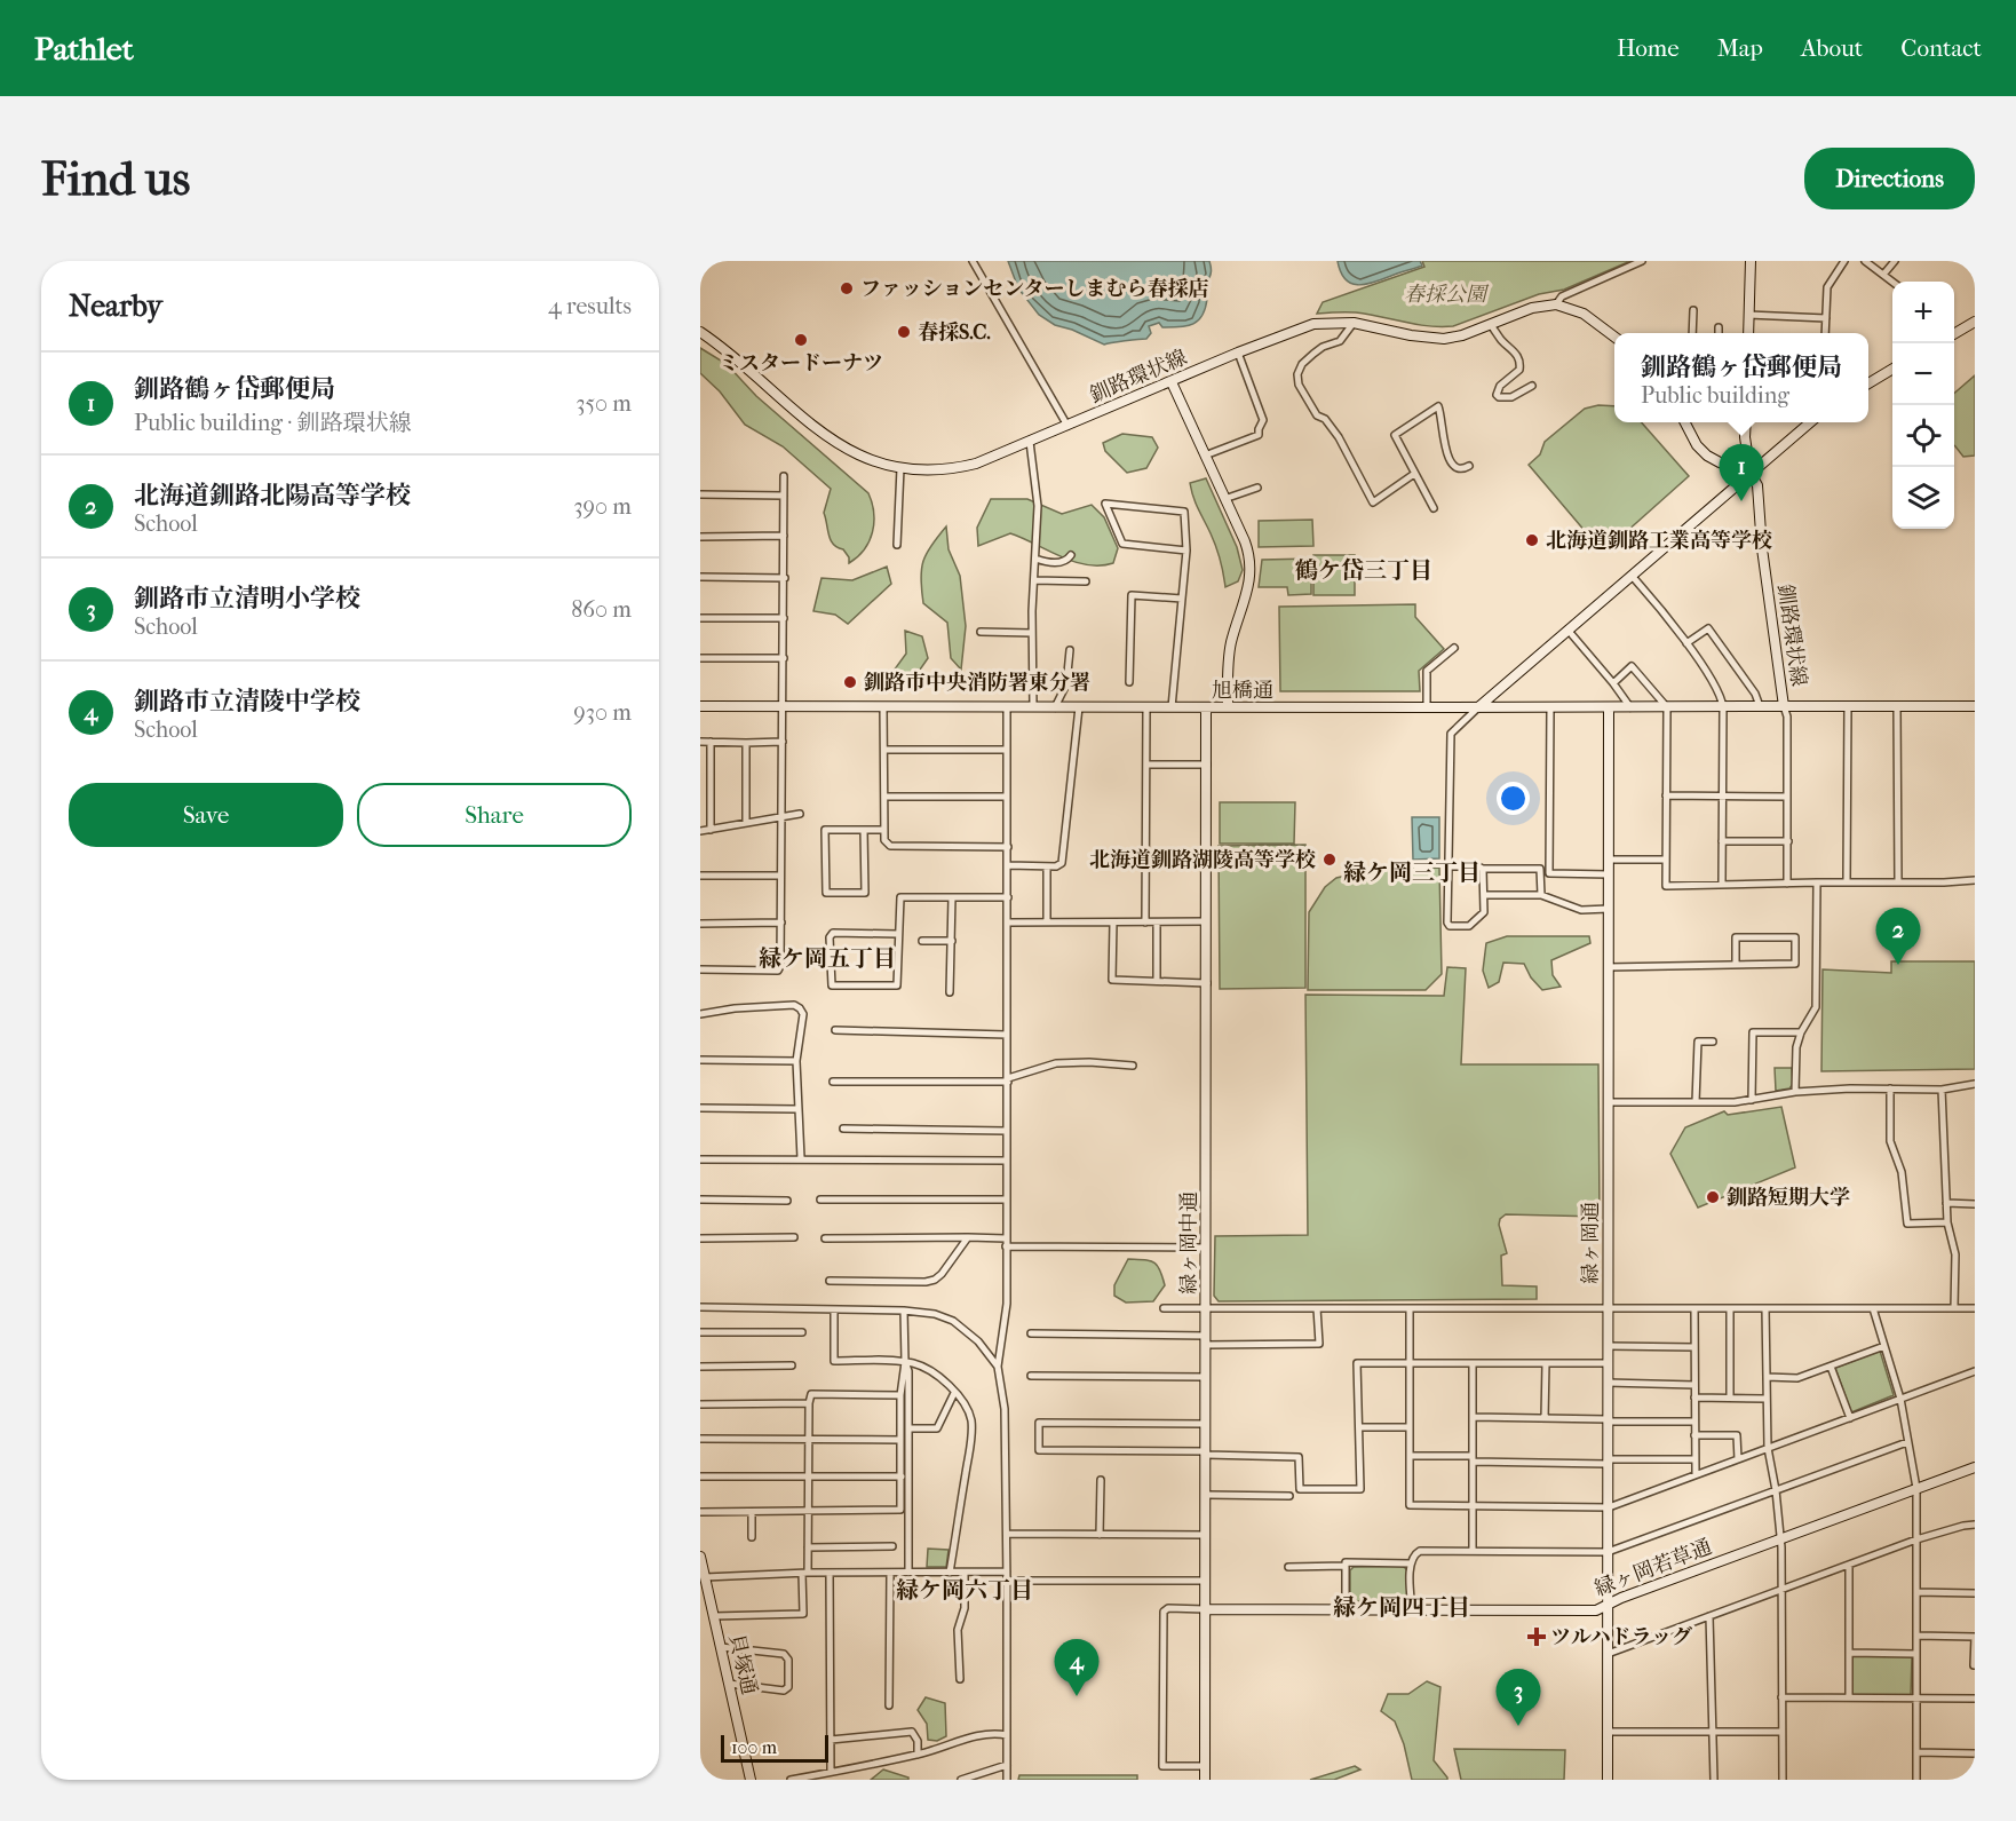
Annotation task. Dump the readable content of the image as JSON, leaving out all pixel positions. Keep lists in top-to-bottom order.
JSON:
{
  "streets": {
    "street": [
      "釧路環状線",
      "旭橋通",
      "緑ヶ岡中通",
      "緑ヶ岡通",
      "緑ヶ岡若草通",
      "貝塚通"
    ]
  },
  "crossings": [
    ["釧路環状線", "旭橋通"],
    ["旭橋通", "緑ヶ岡中通"],
    ["旭橋通", "緑ヶ岡通"],
    ["緑ヶ岡中通", "緑ヶ岡若草通"],
    ["緑ヶ岡通", "緑ヶ岡若草通"]
  ],
  "districts": [
    "鶴ケ岱三丁目",
    "緑ケ岡三丁目",
    "緑ケ岡五丁目",
    "緑ケ岡六丁目",
    "緑ケ岡四丁目"
  ],
  "parks": ["春採公園"],
  "places": {
    "other": [
      "ファッションセンターしまむら春採店",
      "春採S.C.",
      "ミスタードーナツ",
      "北海道釧路工業高等学校",
      "釧路市中央消防署東分署",
      "北海道釧路湖陵高等学校",
      "釧路短期大学"
    ],
    "health": ["ツルハドラッグ"]
  },
  "scale_bar": "100 m",
  "page": {
    "header": "Pathlet",
    "nav": [
      "Home",
      "Map",
      "About",
      "Contact"
    ],
    "buttons": [
      "Directions",
      ["Save", "Share"]
    ],
    "title": "Find us",
    "heading": ["Nearby", "4 results"],
    "map_buttons": ["+", "−"],
    "popup": ["釧路鶴ヶ岱郵便局", "Public building"],
    "list": [
      {
        "mark": "1",
        "name": "釧路鶴ヶ岱郵便局",
        "note": "Public building · 釧路環状線",
        "value": "350 m"
      },
      {
        "mark": "2",
        "name": "北海道釧路北陽高等学校",
        "note": "School",
        "value": "390 m"
      },
      {
        "mark": "3",
        "name": "釧路市立清明小学校",
        "note": "School",
        "value": "860 m"
      },
      {
        "mark": "4",
        "name": "釧路市立清陵中学校",
        "note": "School",
        "value": "930 m"
      }
    ],
    "pins": [
      "1",
      "2",
      "4",
      "3"
    ],
    "scale": "100 m"
  }
}
